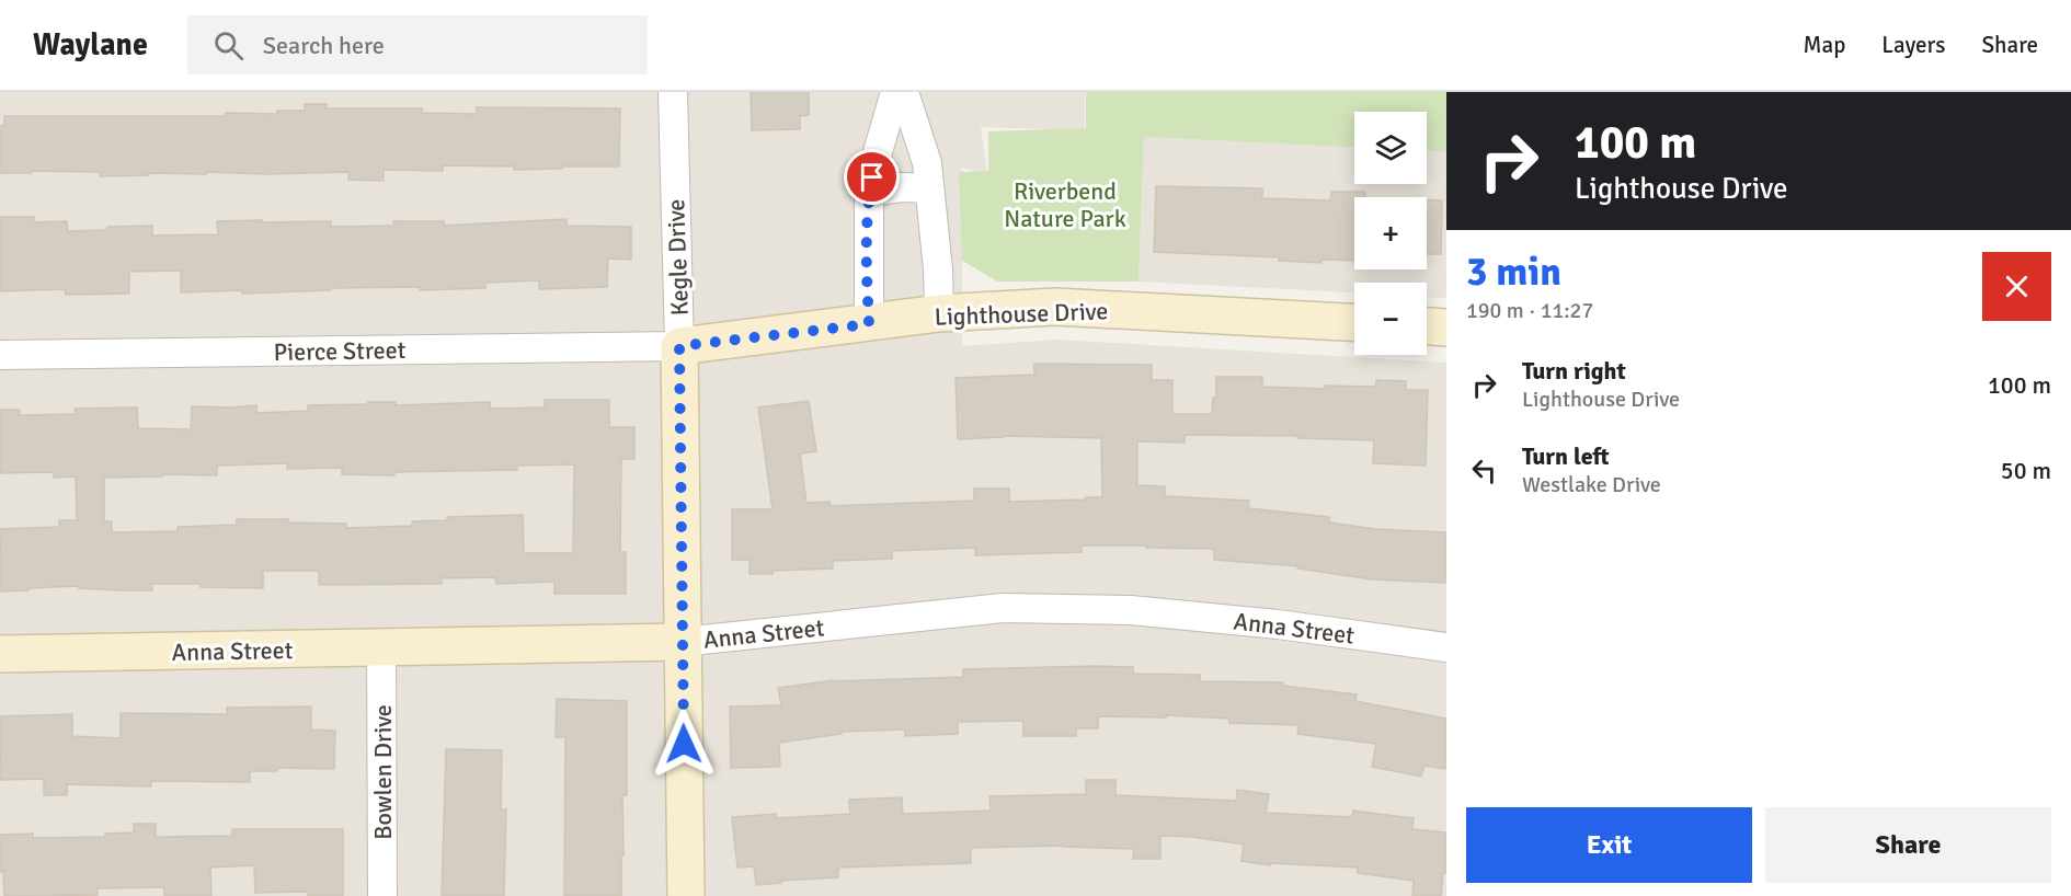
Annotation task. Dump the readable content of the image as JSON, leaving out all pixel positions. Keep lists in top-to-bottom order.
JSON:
{
  "streets": {
    "street": [
      "Kegle Drive",
      "Lighthouse Drive",
      "Pierce Street",
      "Anna Street",
      "Bowlen Drive"
    ]
  },
  "crossings": [
    ["Kegle Drive", "Lighthouse Drive"],
    ["Kegle Drive", "Pierce Street"],
    ["Kegle Drive", "Anna Street"],
    ["Lighthouse Drive", "Pierce Street"],
    ["Anna Street", "Bowlen Drive"]
  ],
  "parks": ["Riverbend Nature Park"],
  "page": {
    "header": "Waylane",
    "search": "Search here",
    "nav": ["Map", "Layers", "Share"],
    "turn": ["100 m", "Lighthouse Drive"],
    "map_buttons": ["+", "−"],
    "heading": ["3 min", "190 m · 11:27"],
    "list": [
      {
        "name": "Turn right",
        "note": "Lighthouse Drive",
        "value": "100 m"
      },
      {
        "name": "Turn left",
        "note": "Westlake Drive",
        "value": "50 m"
      }
    ],
    "buttons": ["Exit", "Share"]
  }
}
